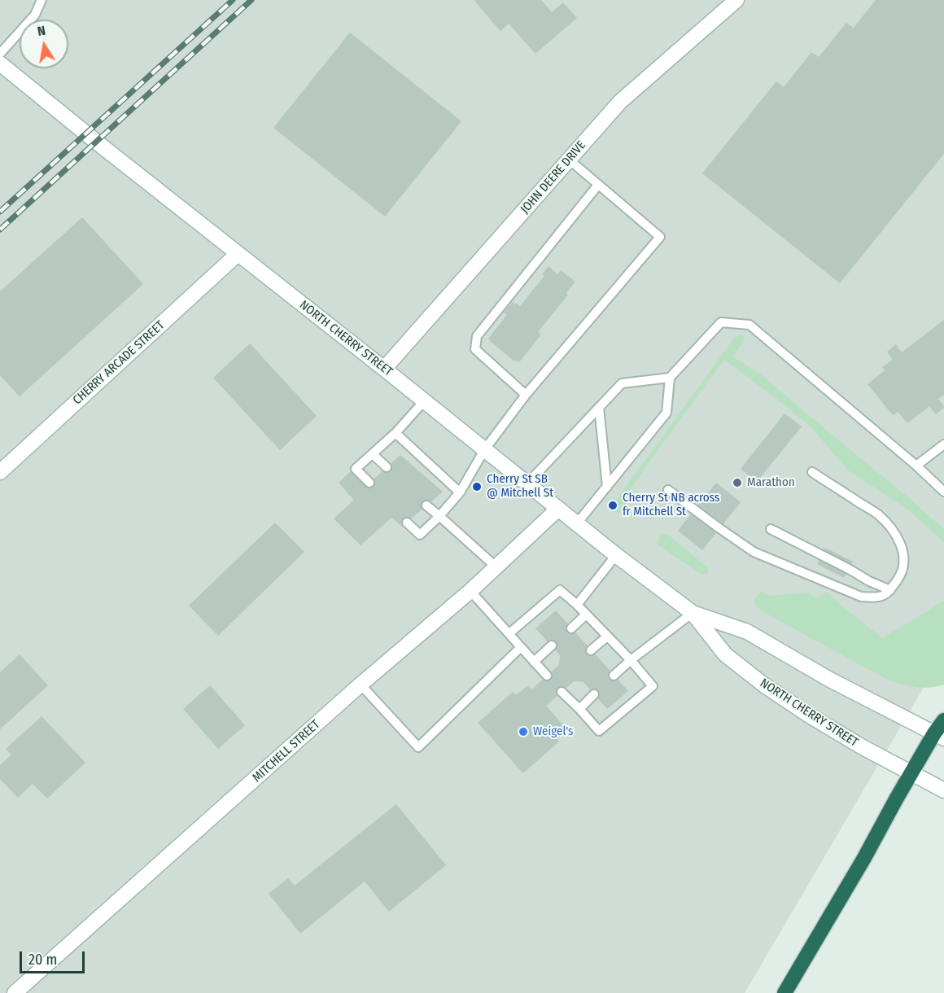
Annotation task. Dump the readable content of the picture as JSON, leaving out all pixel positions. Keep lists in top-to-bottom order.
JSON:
{
  "streets": {
    "street": [
      "JOHN DEERE DRIVE",
      "NORTH CHERRY STREET",
      "CHERRY ARCADE STREET",
      "MITCHELL STREET"
    ]
  },
  "crossings": [
    ["JOHN DEERE DRIVE", "NORTH CHERRY STREET"],
    ["NORTH CHERRY STREET", "CHERRY ARCADE STREET"],
    ["NORTH CHERRY STREET", "MITCHELL STREET"]
  ],
  "places": [
    "Marathon",
    "Cherry St SB @ Mitchell St",
    "Cherry St NB across fr Mitchell St",
    "Weigel's"
  ],
  "scale_bar": "20 m",
  "north": "top"
}
